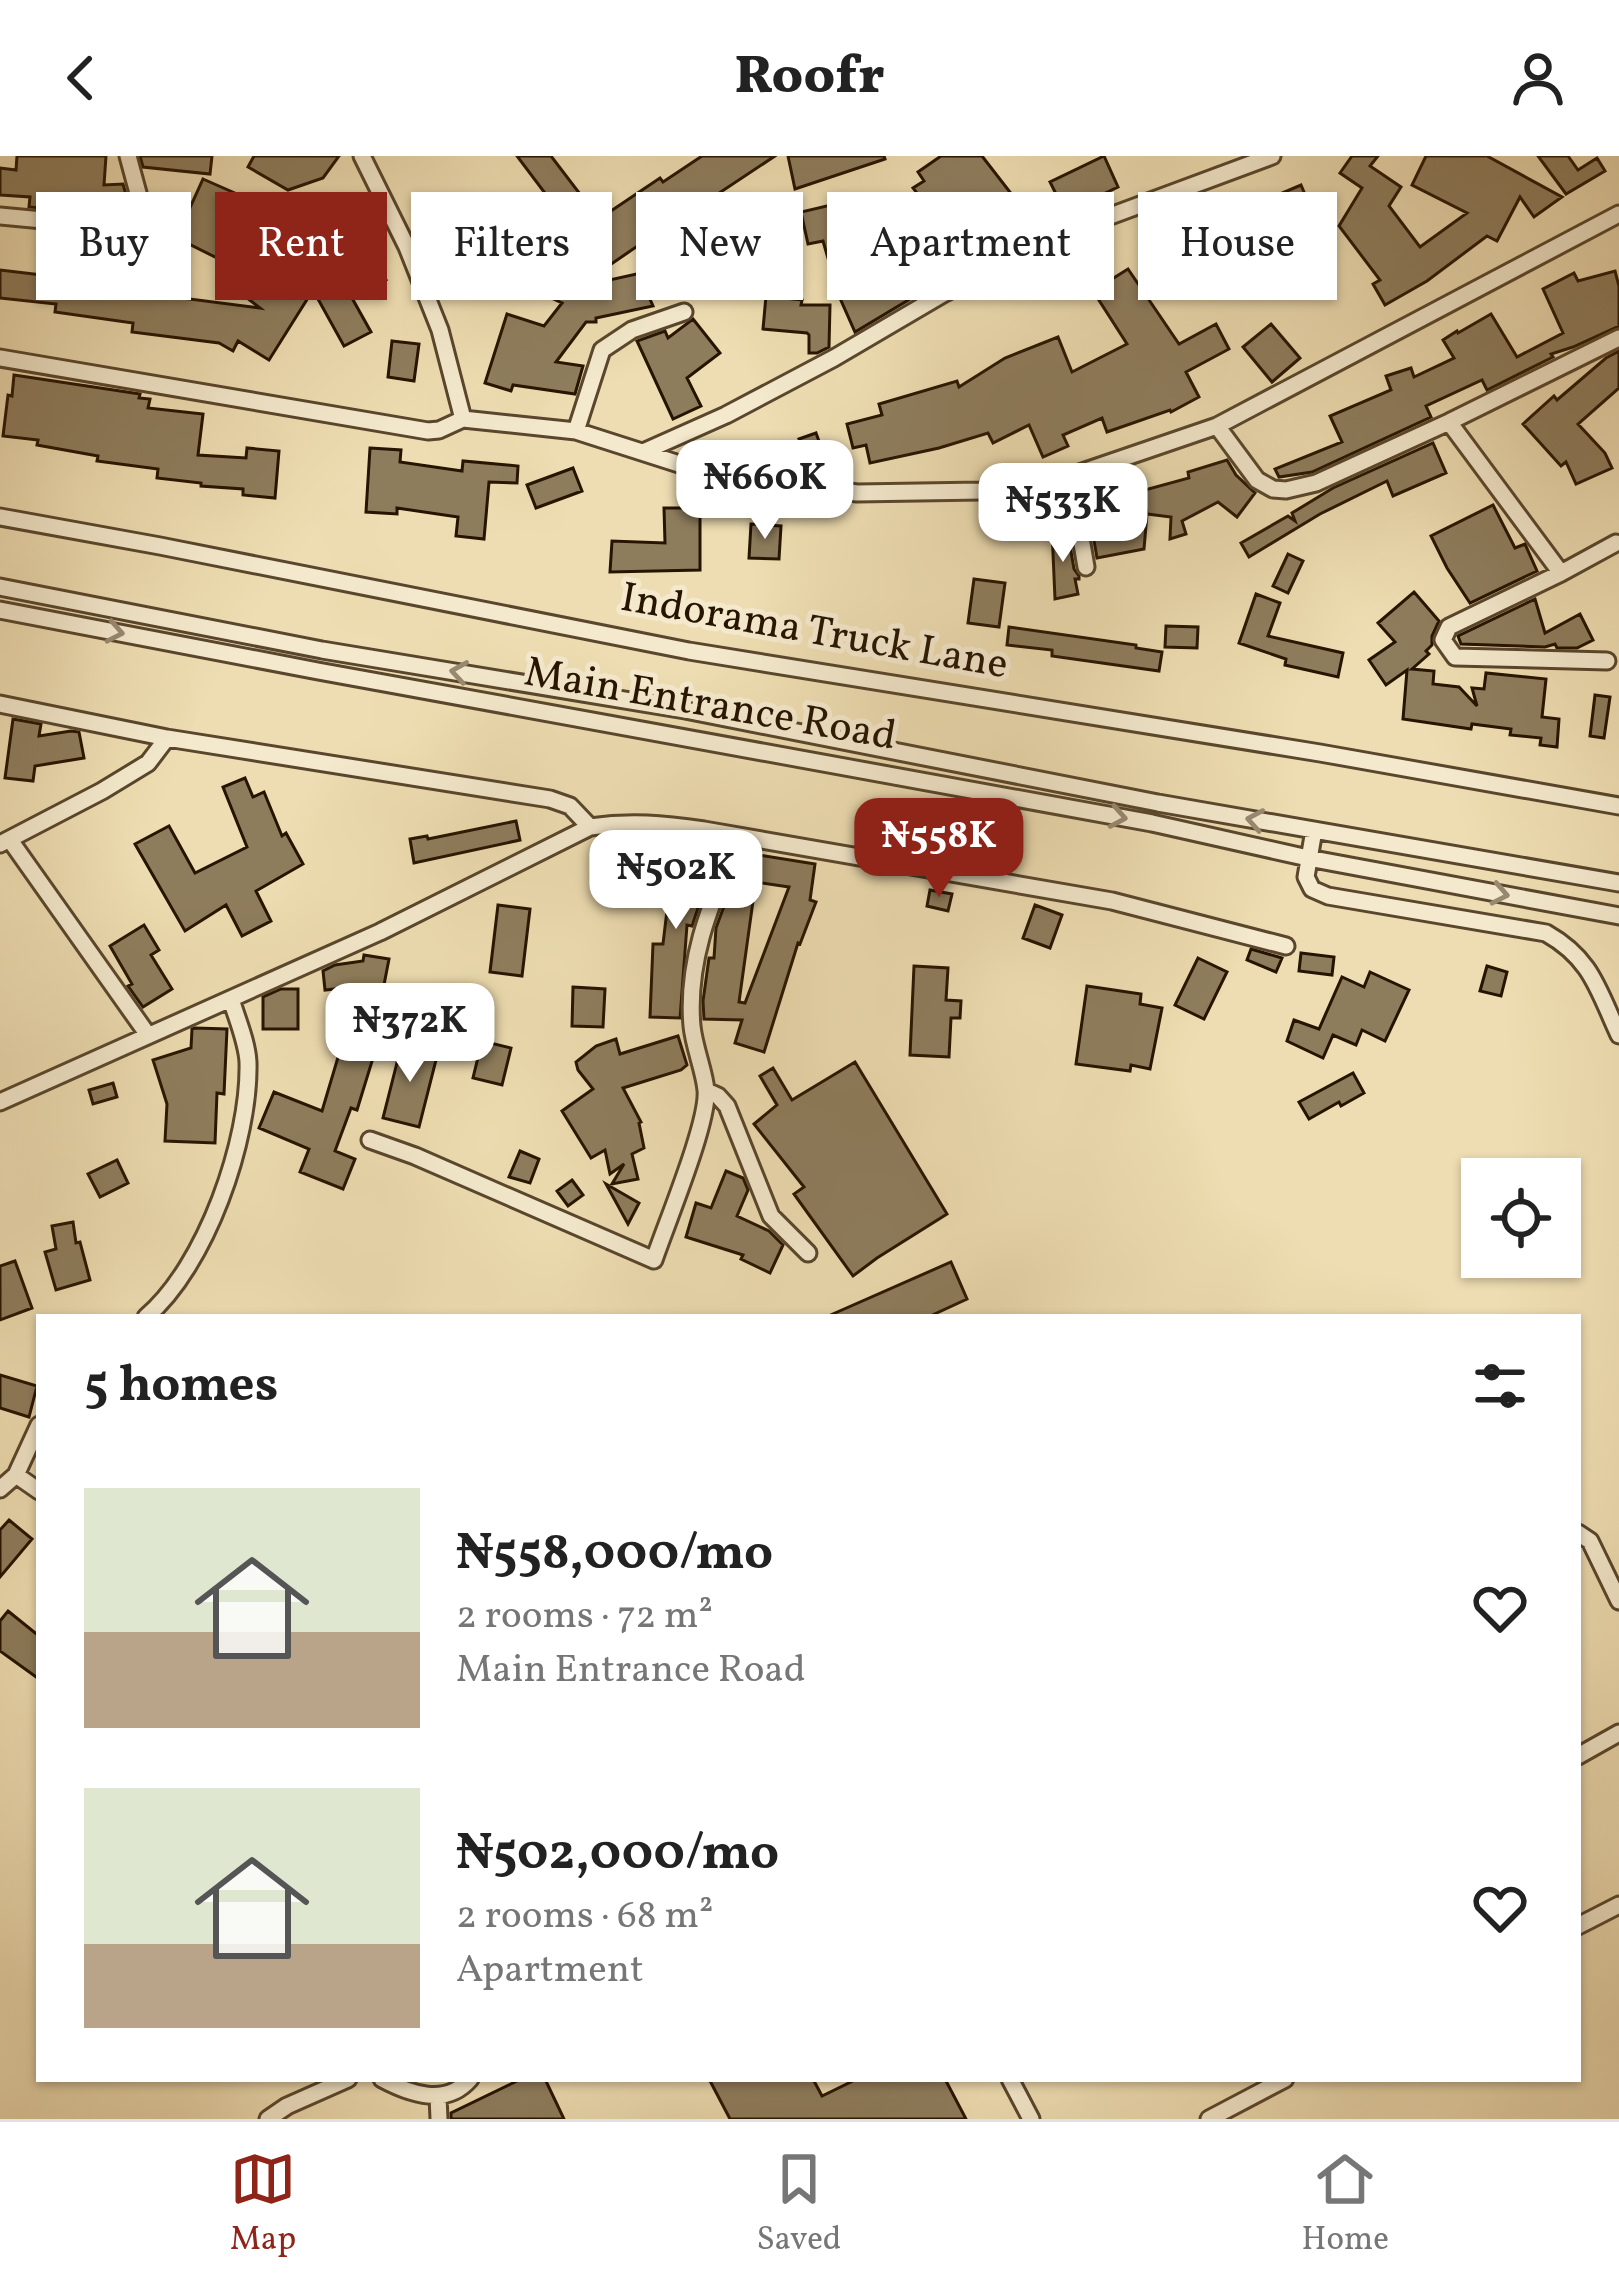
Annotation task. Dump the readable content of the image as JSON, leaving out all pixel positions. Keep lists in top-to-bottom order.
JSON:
{
  "streets": {
    "street": ["Indorama Truck Lane", "Main Entrance Road"]
  },
  "page": {
    "header": "Roofr",
    "chip": [
      "Buy",
      "Rent",
      "Filters",
      "New",
      "Apartment",
      "House"
    ],
    "price": [
      "₦660K",
      "₦533K",
      "₦558K",
      "₦502K",
      "₦372K"
    ],
    "heading": "5 homes",
    "list": [
      {
        "name": "₦558,000/mo",
        "note": "2 rooms · 72 m² · Main Entrance Road"
      },
      {
        "name": "₦502,000/mo",
        "note": "2 rooms · 68 m² · Apartment"
      }
    ],
    "tabs": ["Map", "Saved", "Home"]
  }
}
